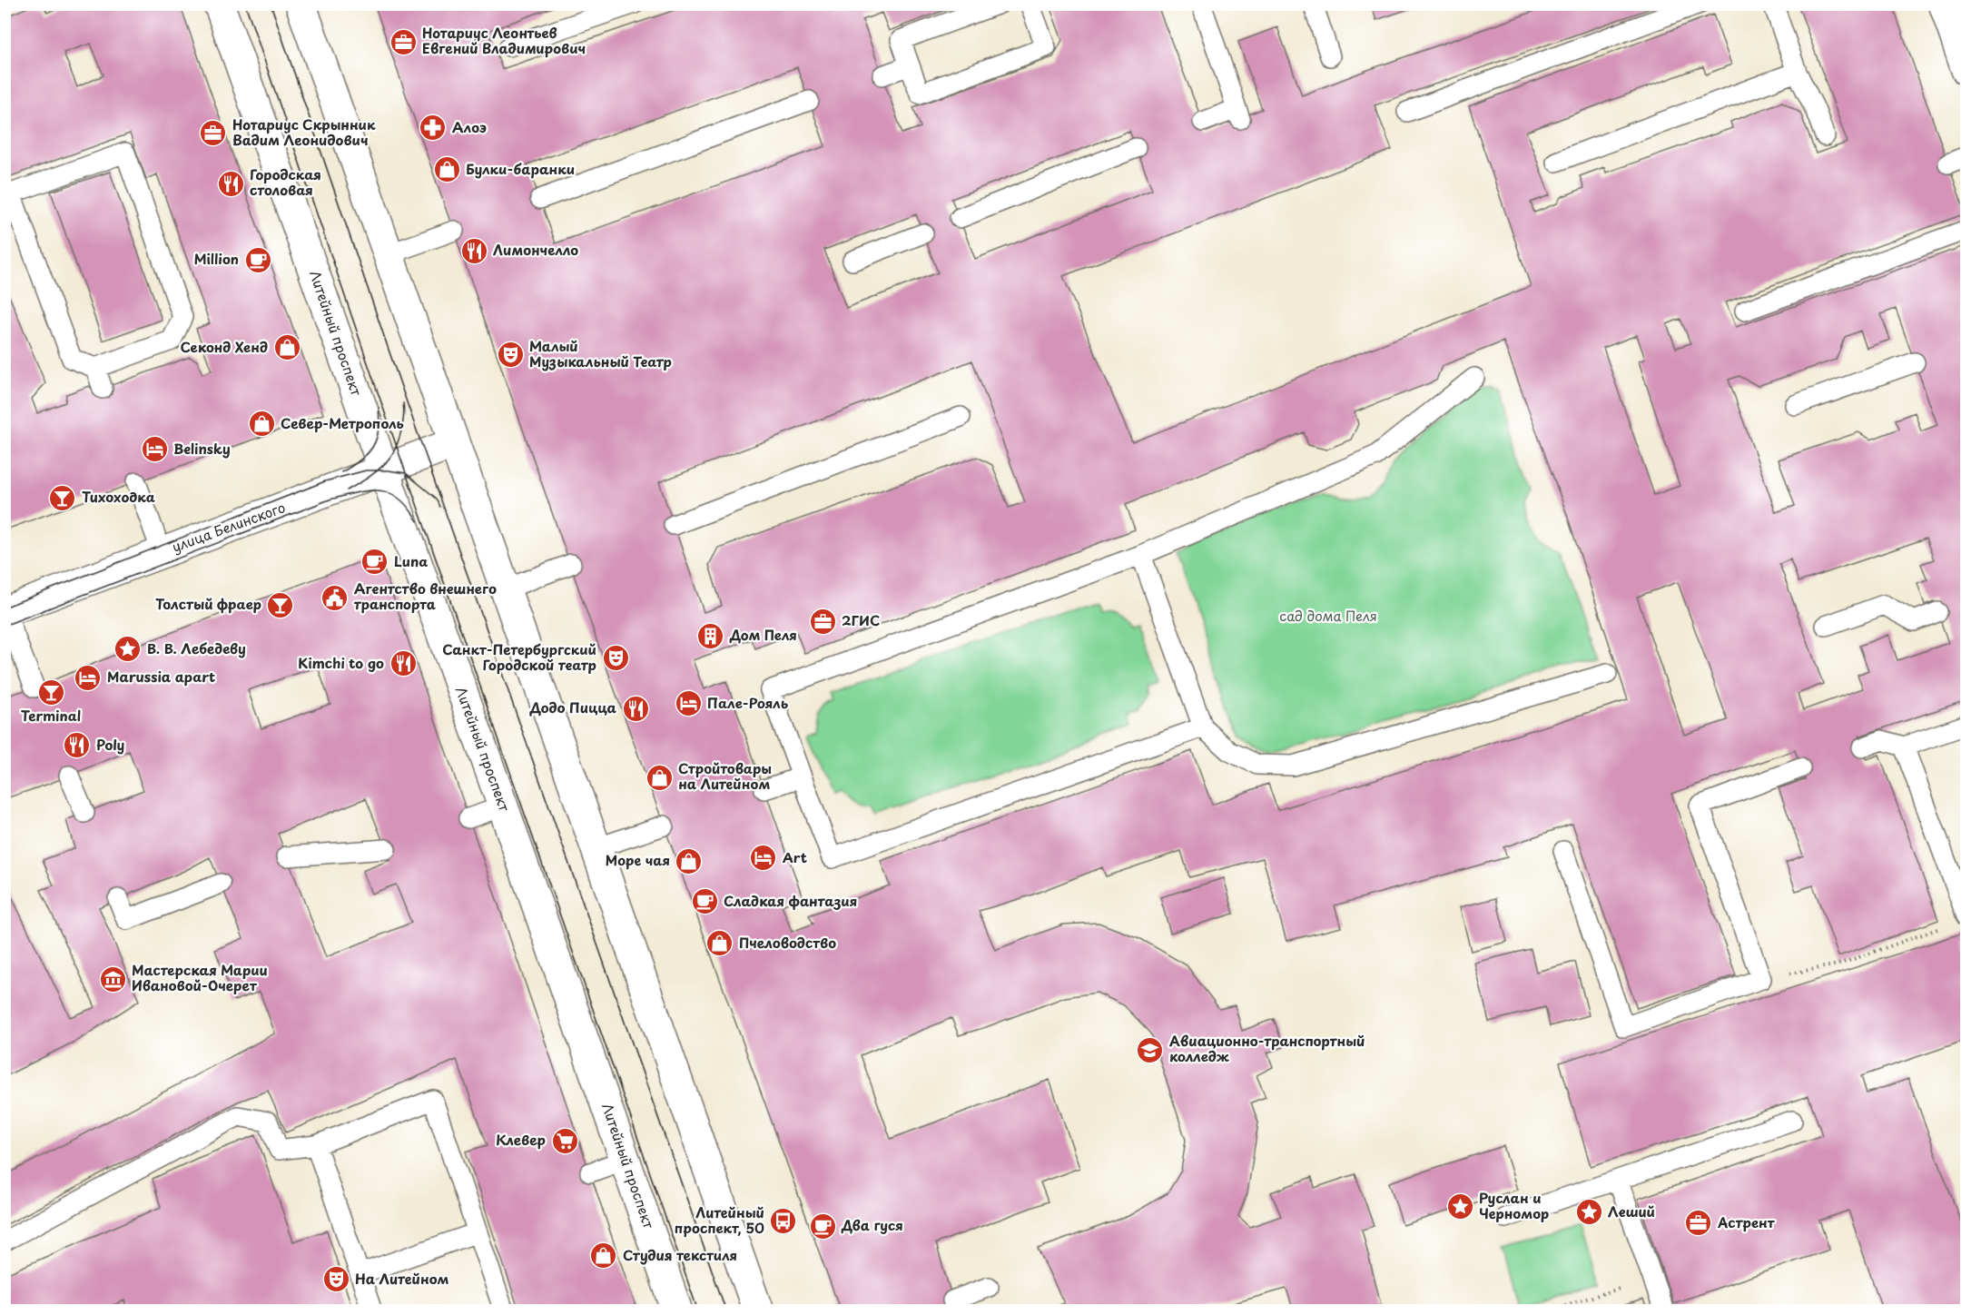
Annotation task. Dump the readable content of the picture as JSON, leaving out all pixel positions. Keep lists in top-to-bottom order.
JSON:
{
  "streets": {
    "main road": ["Литейный проспект", "улица Белинского"]
  },
  "crossings": [
    ["Литейный проспект", "улица Белинского"]
  ],
  "parks": ["сад дома Пеля"],
  "places": {
    "office": [
      "Нотариус Леонтьев Евгений Владимирович",
      "Нотариус Скрынник Вадим Леонидович",
      "2ГИС",
      "Астрент"
    ],
    "pharmacy": ["Алоэ"],
    "shop": [
      "Булки-баранки",
      "Секонд Хенд",
      "Север-Метрополь",
      "Стройтовары на Литейном",
      "Море чая",
      "Пчеловодство",
      "Студия текстиля"
    ],
    "restaurant": [
      "Городская столовая",
      "Лимончелло",
      "Kimchi to go",
      "Додо Пицца",
      "Poly"
    ],
    "cafe": [
      "Million",
      "Luna",
      "Сладкая фантазия",
      "Два гуся"
    ],
    "theatre": ["Малый Музыкальный Театр", "Санкт-Петербургский Городской театр", "На Литейном"],
    "hotel": [
      "Belinsky",
      "Marussia apart",
      "Пале-Рояль",
      "Art"
    ],
    "bar": ["Тихоходка", "Толстый фраер", "Terminal"],
    "public building": ["Агентство внешнего транспорта"],
    "building": ["Дом Пеля"],
    "place": ["В. В. Лебедеву", "Руслан и Черномор", "Леший"],
    "museum": ["Мастерская Марии Ивановой-Очерет"],
    "school or university": ["Авиационно-транспортный колледж"],
    "supermarket": ["Клевер"],
    "bus stop": ["Литейный проспект, 50"]
  }
}
